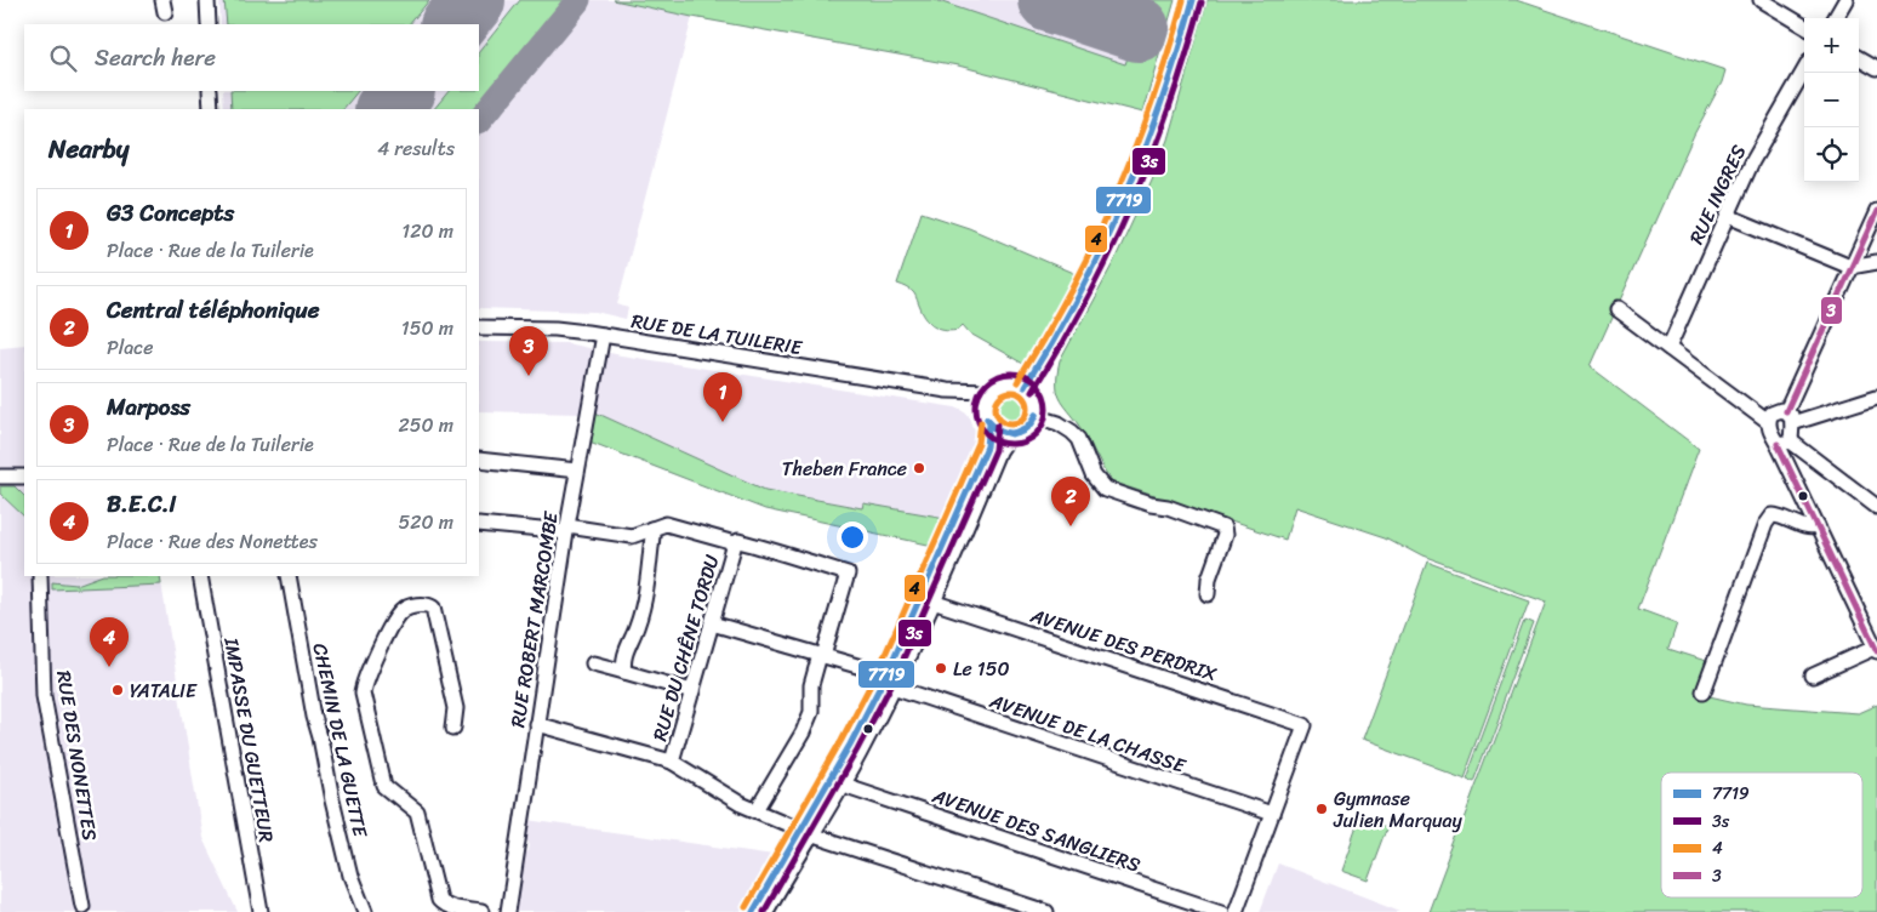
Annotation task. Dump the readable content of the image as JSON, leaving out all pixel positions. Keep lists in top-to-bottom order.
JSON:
{
  "streets": {
    "street": [
      "RUE INGRES",
      "RUE DE LA TUILERIE",
      "RUE ROBERT MARCOMBE",
      "AVENUE DES PERDRIX",
      "RUE DU CHÊNE TORDU",
      "AVENUE DE LA CHASSE",
      "IMPASSE DU GUETTEUR",
      "CHEMIN DE LA GUETTE",
      "RUE DES NONETTES",
      "AVENUE DES SANGLIERS"
    ]
  },
  "crossings": [
    ["RUE DE LA TUILERIE", "RUE ROBERT MARCOMBE"],
    ["AVENUE DES PERDRIX", "AVENUE DE LA CHASSE"],
    ["RUE DU CHÊNE TORDU", "AVENUE DE LA CHASSE"]
  ],
  "places": [
    "Theben France",
    "Le 150",
    "YATALIE",
    "Gymnase Julien Marquay"
  ],
  "lines": [
    "transit line 7719",
    "transit line 4",
    "transit line 3s",
    "transit line 3"
  ],
  "legend": [
    "7719",
    "3s",
    "4",
    "3"
  ],
  "page": {
    "map_buttons": ["+", "−"],
    "search": "Search here",
    "heading": ["Nearby", "4 results"],
    "list": [
      {
        "mark": "1",
        "name": "G3 Concepts",
        "note": "Place · Rue de la Tuilerie",
        "value": "120 m"
      },
      {
        "mark": "2",
        "name": "Central téléphonique",
        "note": "Place",
        "value": "150 m"
      },
      {
        "mark": "3",
        "name": "Marposs",
        "note": "Place · Rue de la Tuilerie",
        "value": "250 m"
      },
      {
        "mark": "4",
        "name": "B.E.C.I",
        "note": "Place · Rue des Nonettes",
        "value": "520 m"
      }
    ],
    "pins": [
      "3",
      "1",
      "2",
      "4"
    ]
  }
}
